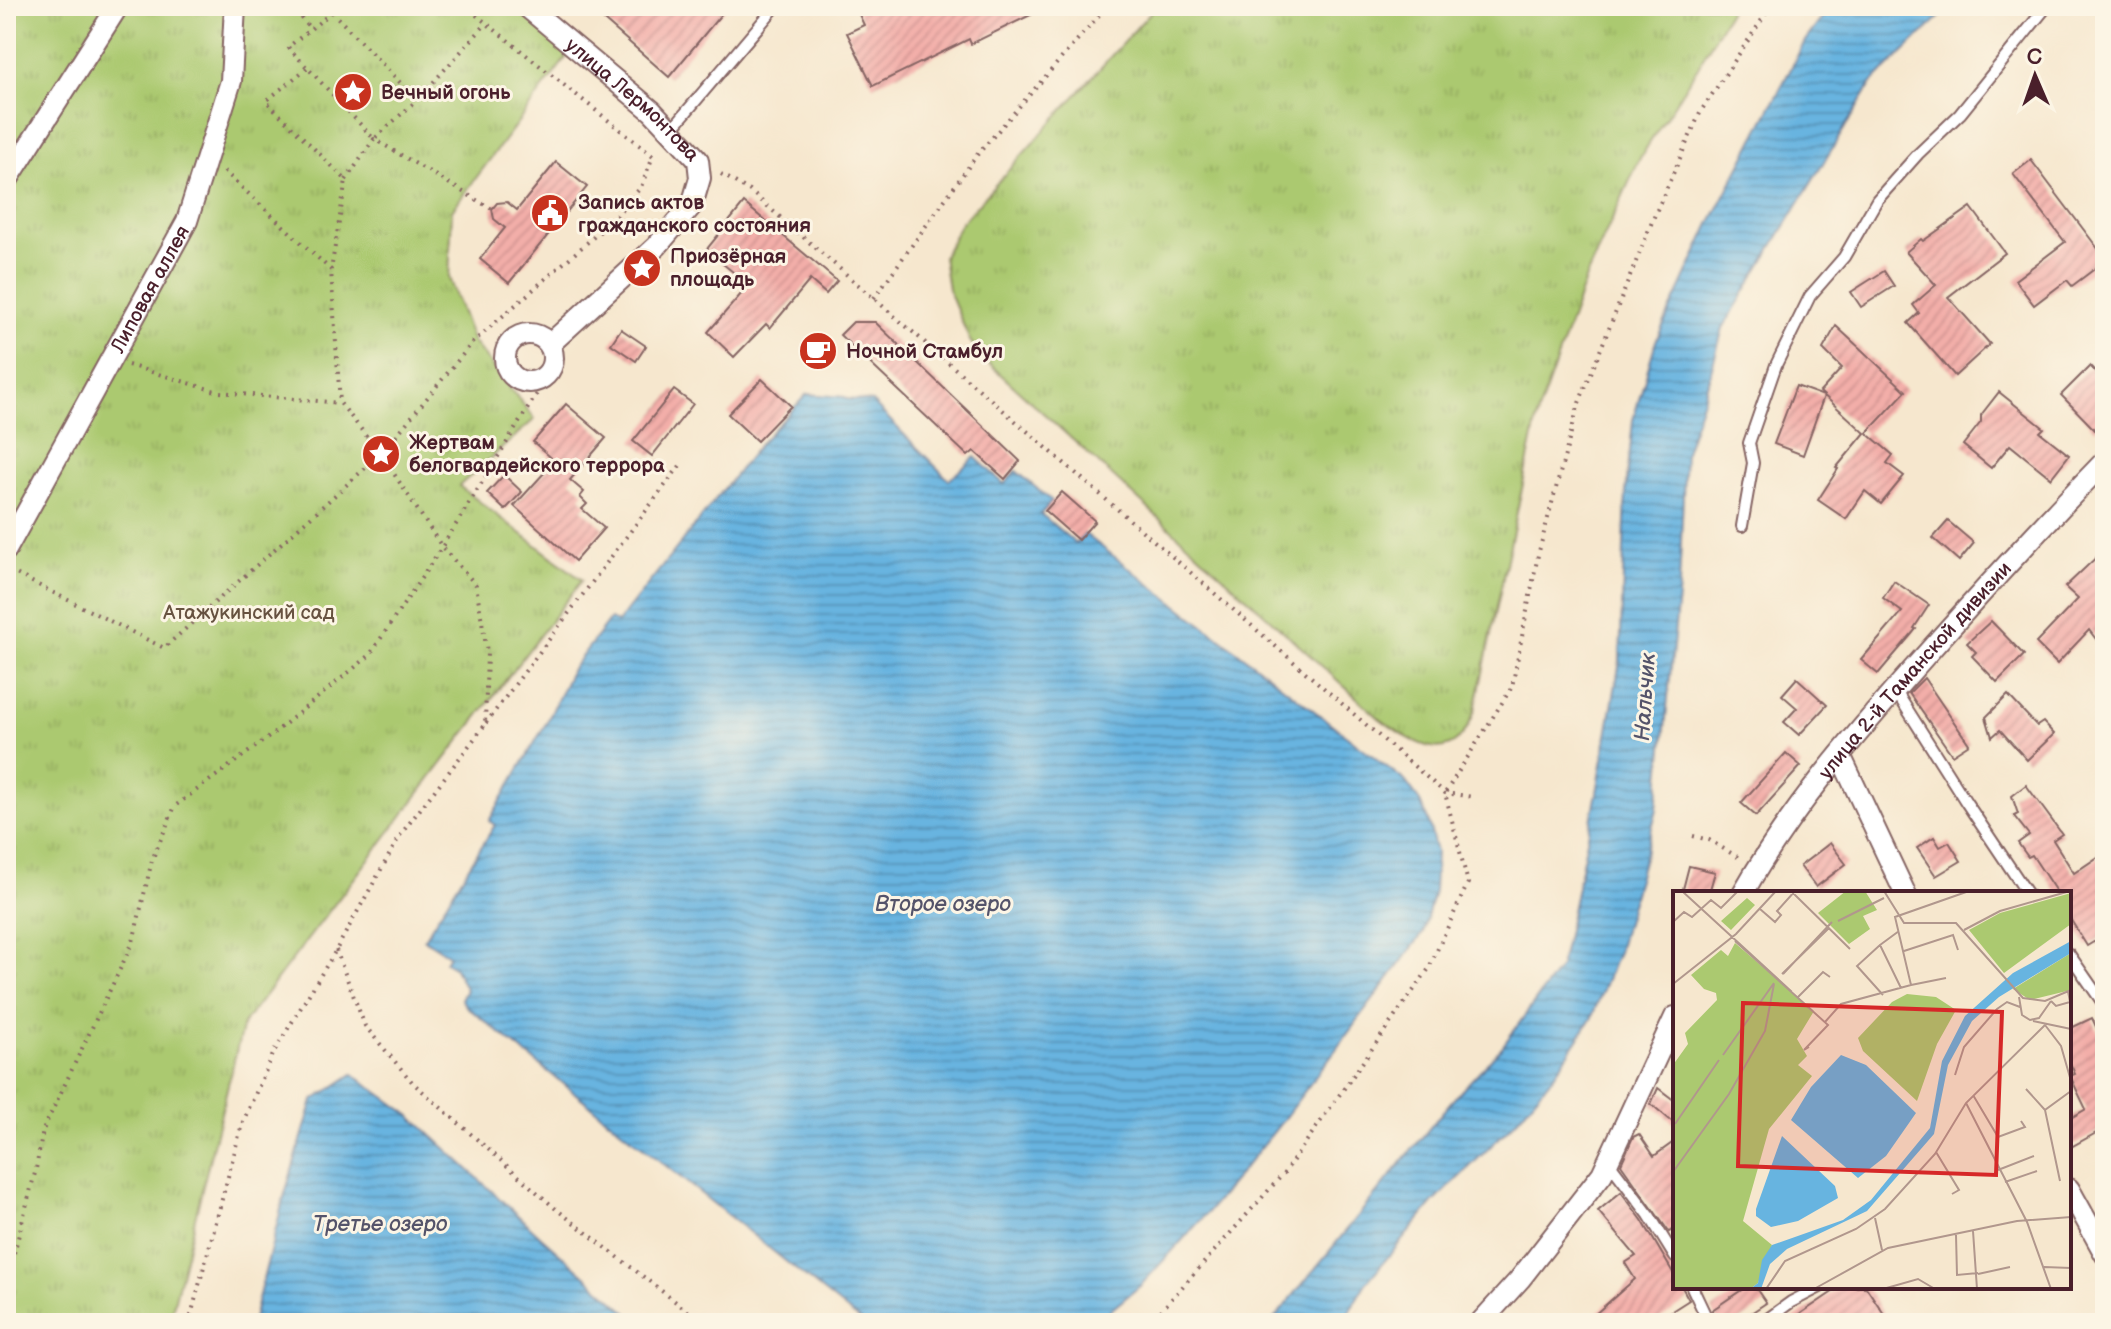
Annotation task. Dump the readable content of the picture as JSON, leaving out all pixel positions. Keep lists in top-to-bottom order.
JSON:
{
  "streets": {
    "street": ["улица Лермонтова", "Липовая аллея", "улица 2-й Таманской дивизии"]
  },
  "water": ["Нальчик", "Второе озеро", "Третье озеро"],
  "parks": ["Атажукинский сад"],
  "places": {
    "place": ["Вечный огонь", "Приозёрная площадь", "Жертвам белогвардейского террора"],
    "public building": ["Запись актов гражданского состояния"],
    "cafe": ["Ночной Стамбул"]
  },
  "north": "top"
}
